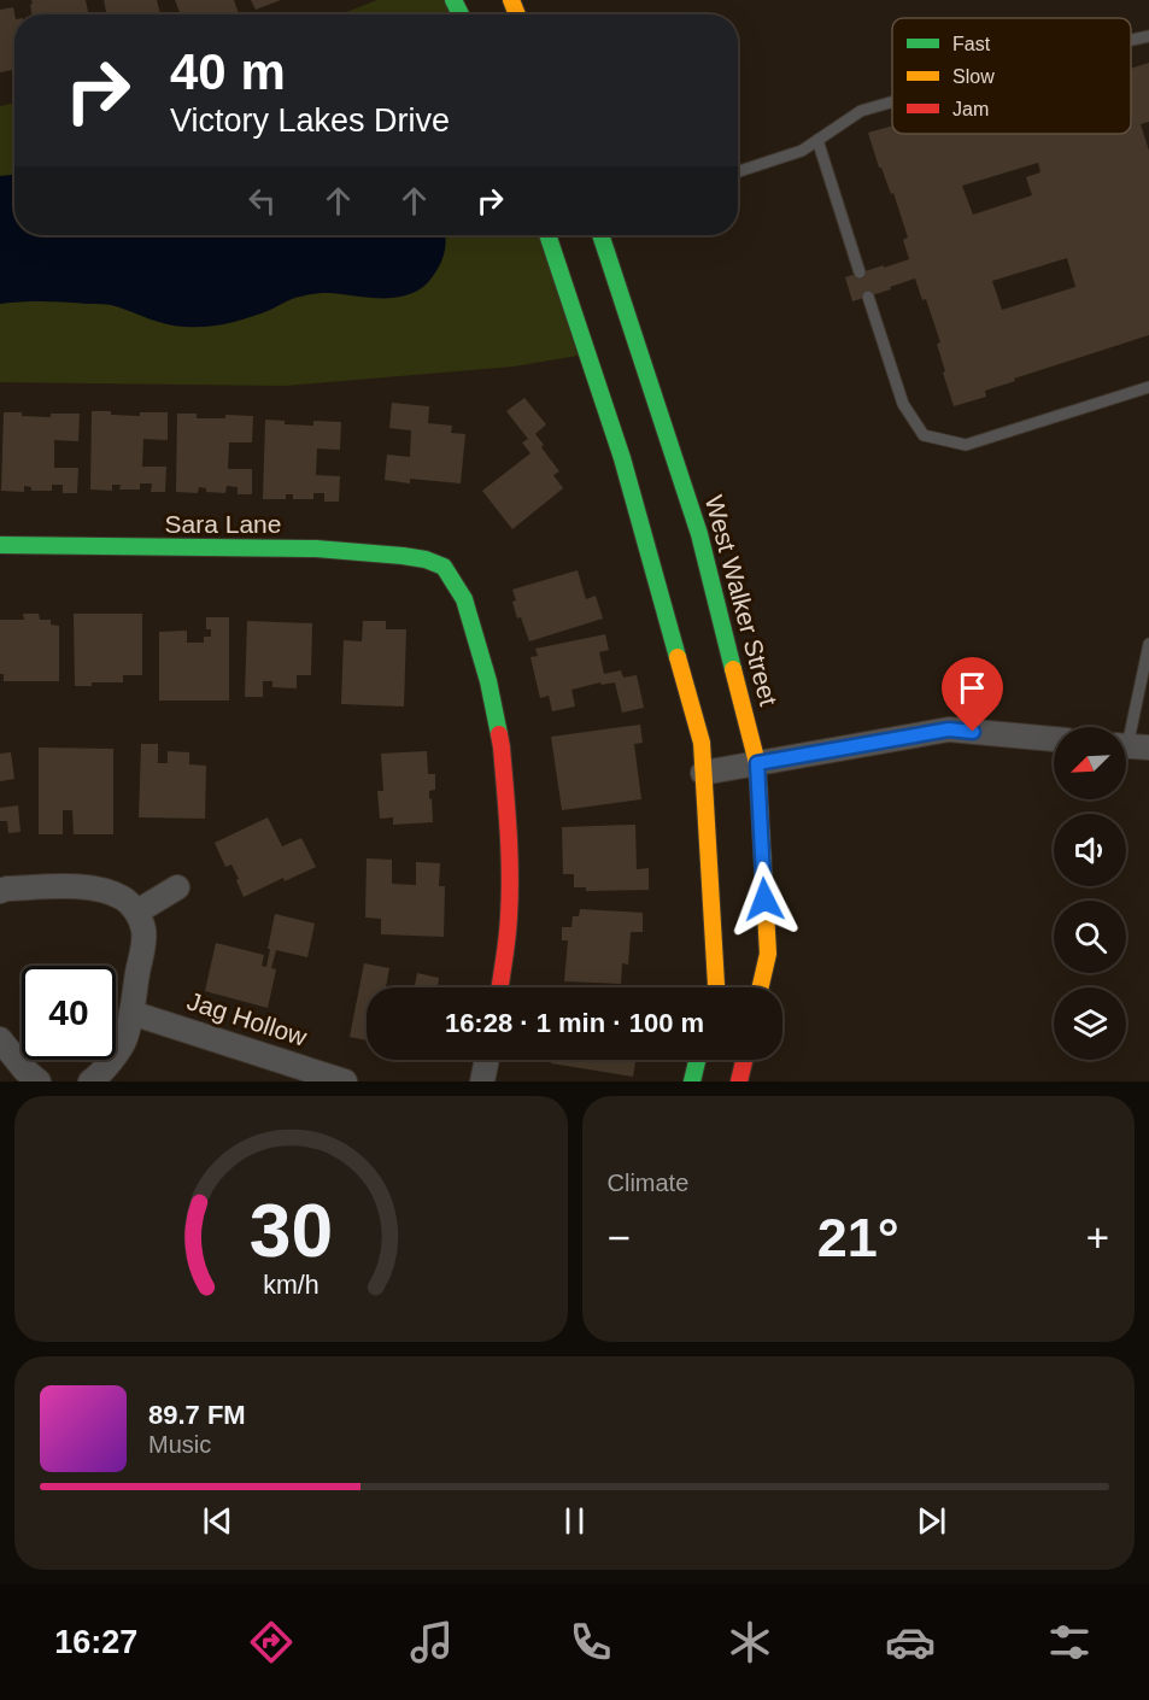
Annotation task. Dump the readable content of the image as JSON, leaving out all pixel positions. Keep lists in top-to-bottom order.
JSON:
{
  "streets": {
    "street": ["Sara Lane", "West Walker Street", "Jag Hollow"]
  },
  "legend": ["Fast", "Slow", "Jam"],
  "north": "bottom left",
  "page": {
    "turn": ["40 m", "Victory Lakes Drive"],
    "limit": "40",
    "trip": "16:28 · 1 min · 100 m",
    "tile": "Climate",
    "heat": ["−", "21°", "+"],
    "song": ["89.7 FM", "Music"],
    "tabs": "16:27",
    "gauge": ["30", "km/h"]
  }
}
